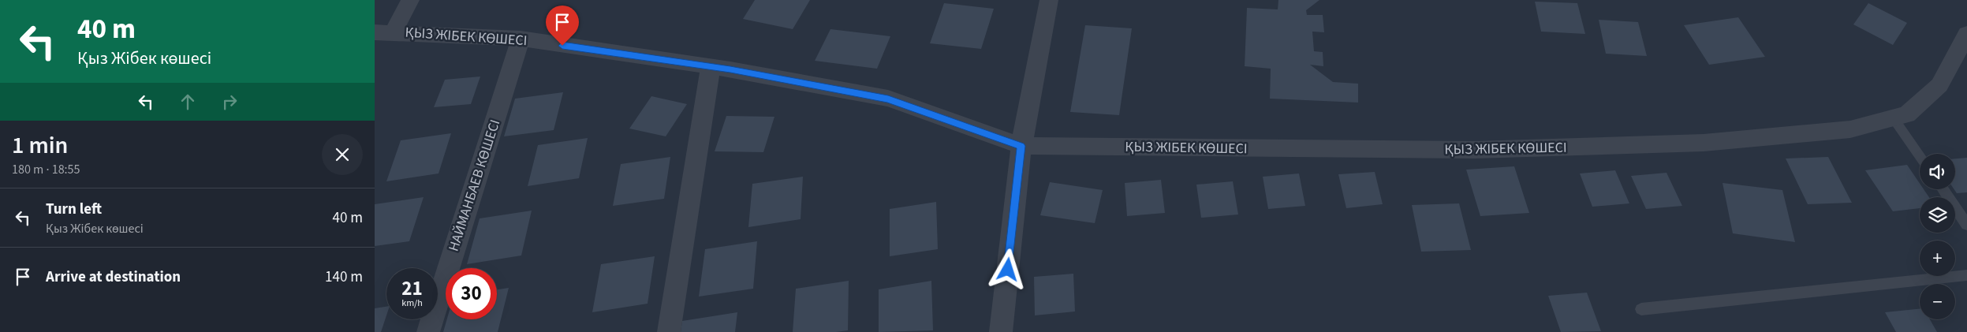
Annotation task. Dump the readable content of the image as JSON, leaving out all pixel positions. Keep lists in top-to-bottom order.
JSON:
{
  "streets": {
    "street": ["ҚЫЗ ЖІБЕК КӨШЕСІ", "НАЙМАНБАЕВ КӨШЕСІ"]
  },
  "crossings": [
    ["ҚЫЗ ЖІБЕК КӨШЕСІ", "НАЙМАНБАЕВ КӨШЕСІ"]
  ],
  "page": {
    "turn": ["40 m", "Қыз Жібек көшесі"],
    "heading": ["1 min", "180 m · 18:55"],
    "map_buttons": ["+", "−"],
    "list": [
      {
        "name": "Turn left",
        "note": "Қыз Жібек көшесі",
        "value": "40 m"
      },
      {
        "name": "Arrive at destination",
        "value": "140 m"
      }
    ],
    "speed": "21 km/h",
    "limit": "30"
  }
}
